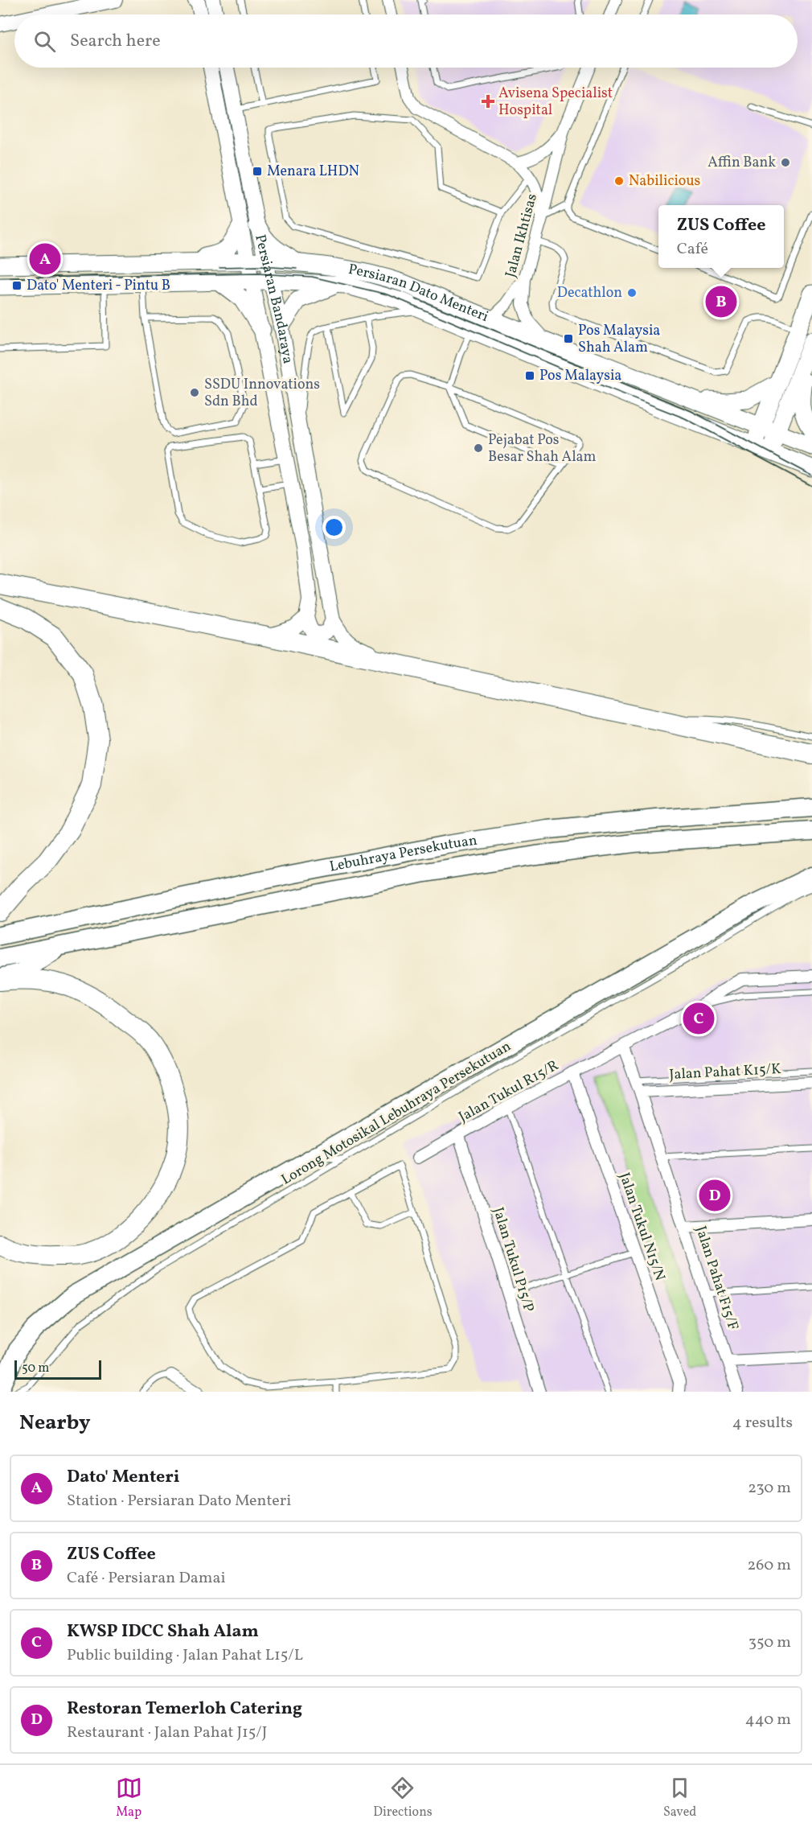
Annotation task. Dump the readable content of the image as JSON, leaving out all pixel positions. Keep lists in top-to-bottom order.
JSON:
{
  "streets": {
    "highway": ["Lebuhraya Persekutuan"],
    "main road": ["Persiaran Dato Menteri", "Persiaran Bandaraya"],
    "street": [
      "Jalan Ikhtisas",
      "Jalan Pahat K15/K",
      "Jalan Tukul R15/R",
      "Jalan Tukul N15/N",
      "Jalan Tukul P15/P",
      "Jalan Pahat F15/F"
    ],
    "lane": ["Lorong Motosikal Lebuhraya Persekutuan"]
  },
  "crossings": [
    ["Jalan Ikhtisas", "Persiaran Dato Menteri"],
    ["Persiaran Dato Menteri", "Persiaran Bandaraya"],
    ["Jalan Pahat K15/K", "Jalan Pahat F15/F"],
    ["Jalan Tukul R15/R", "Jalan Tukul N15/N"],
    ["Jalan Tukul R15/R", "Jalan Tukul P15/P"],
    ["Jalan Tukul R15/R", "Jalan Pahat F15/F"]
  ],
  "places": {
    "health": ["Avisena Specialist Hospital"],
    "other": [
      "Affin Bank",
      "Nabilicious",
      "Decathlon",
      "SSDU Innovations Sdn Bhd",
      "Pejabat Pos Besar Shah Alam"
    ],
    "transit": [
      "Menara LHDN",
      "Dato' Menteri - Pintu B",
      "Pos Malaysia Shah Alam",
      "Pos Malaysia"
    ]
  },
  "scale_bar": "50 m",
  "page": {
    "search": "Search here",
    "popup": ["ZUS Coffee", "Café"],
    "pins": [
      "A",
      "B",
      "C",
      "D"
    ],
    "scale": "50 m",
    "heading": ["Nearby", "4 results"],
    "list": [
      {
        "mark": "A",
        "name": "Dato' Menteri",
        "note": "Station · Persiaran Dato Menteri",
        "value": "230 m"
      },
      {
        "mark": "B",
        "name": "ZUS Coffee",
        "note": "Café · Persiaran Damai",
        "value": "260 m"
      },
      {
        "mark": "C",
        "name": "KWSP IDCC Shah Alam",
        "note": "Public building · Jalan Pahat L15/L",
        "value": "350 m"
      },
      {
        "mark": "D",
        "name": "Restoran Temerloh Catering",
        "note": "Restaurant · Jalan Pahat J15/J",
        "value": "440 m"
      }
    ],
    "nav": ["Map", "Directions", "Saved"]
  }
}
